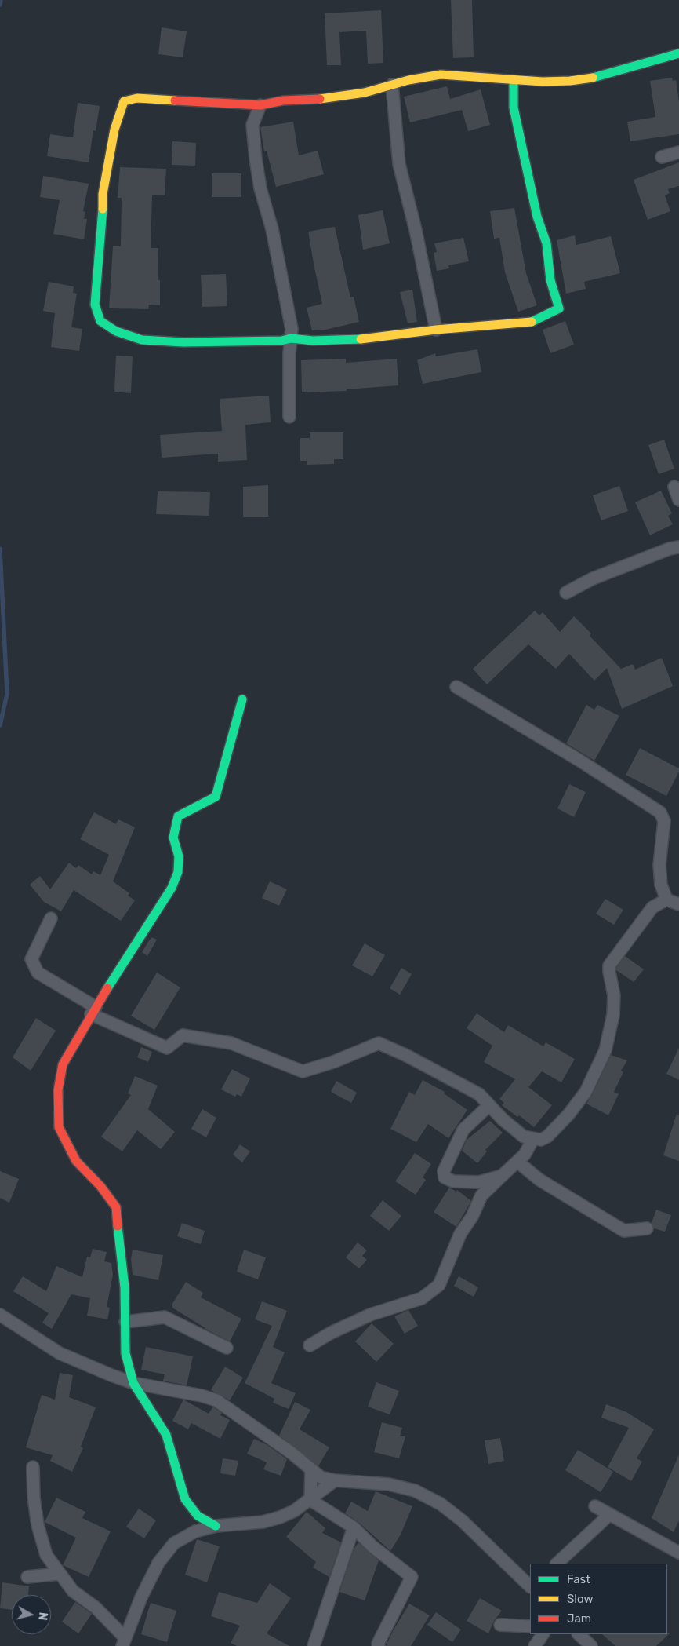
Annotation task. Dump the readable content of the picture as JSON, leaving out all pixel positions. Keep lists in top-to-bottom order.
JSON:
{
  "legend": ["Fast", "Slow", "Jam"],
  "north": "right"
}
